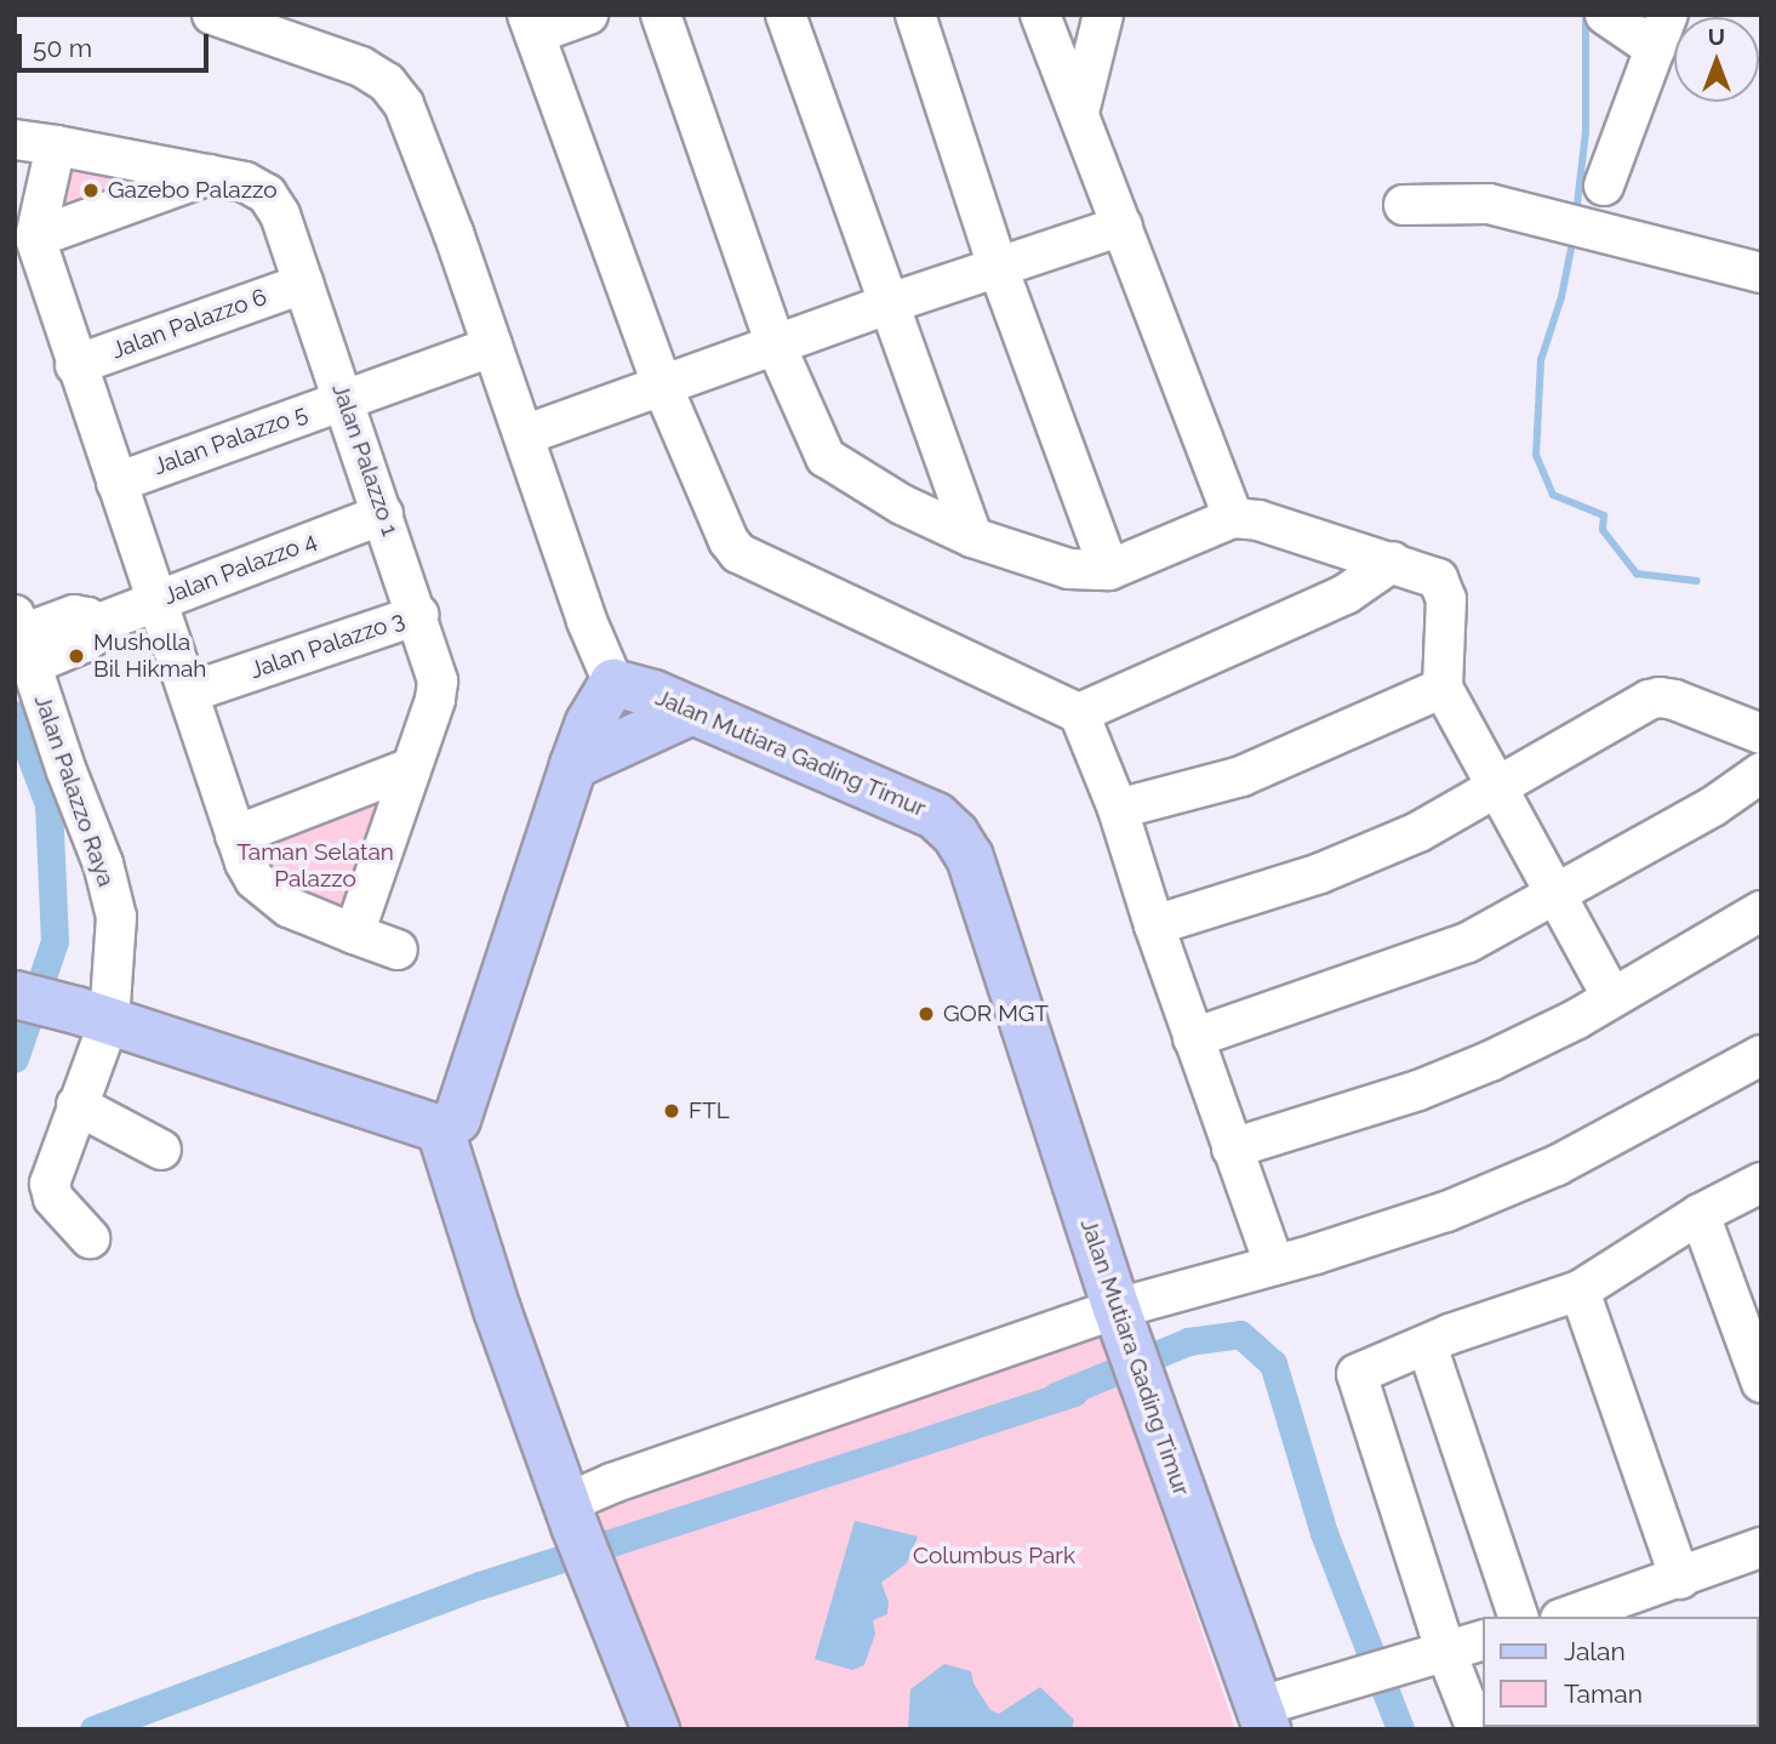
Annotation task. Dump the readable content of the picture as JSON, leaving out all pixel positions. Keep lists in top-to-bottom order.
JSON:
{
  "streets": {
    "main road": ["Jalan Mutiara Gading Timur"],
    "street": [
      "Jalan Palazzo 6",
      "Jalan Palazzo 5",
      "Jalan Palazzo 1",
      "Jalan Palazzo 4",
      "Jalan Palazzo 3",
      "Jalan Palazzo Raya"
    ]
  },
  "crossings": [
    ["Jalan Palazzo 6", "Jalan Palazzo 1"],
    ["Jalan Palazzo 5", "Jalan Palazzo 1"],
    ["Jalan Palazzo 1", "Jalan Palazzo 4"],
    ["Jalan Palazzo 1", "Jalan Palazzo 3"],
    ["Jalan Palazzo 4", "Jalan Palazzo Raya"]
  ],
  "parks": ["Taman Selatan Palazzo", "Columbus Park"],
  "places": [
    "Gazebo Palazzo",
    "Musholla Bil Hikmah",
    "GOR MGT",
    "FTL"
  ],
  "legend": ["Jalan", "Taman"],
  "scale_bar": "50 m",
  "north": "top"
}
